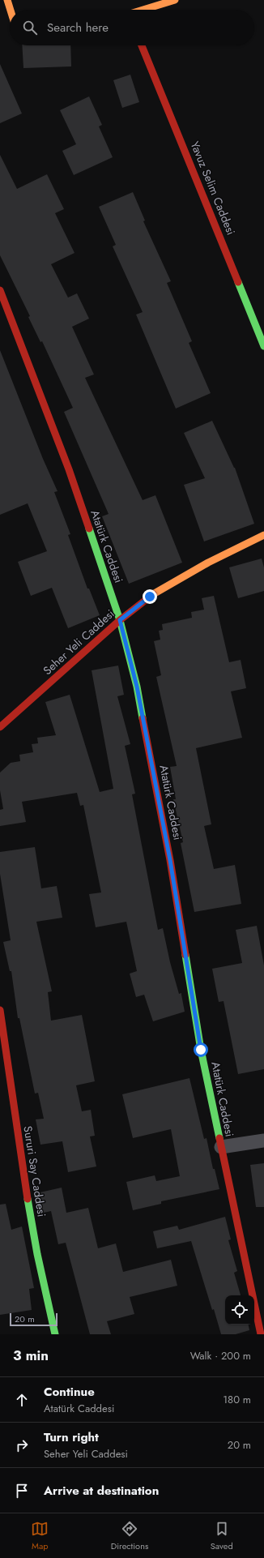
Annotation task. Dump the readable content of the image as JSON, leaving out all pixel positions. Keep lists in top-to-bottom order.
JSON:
{
  "streets": {
    "street": [
      "Yavuz Selim Caddesi",
      "Atatürk Caddesi",
      "Seher Yeli Caddesi",
      "Sururi Say Caddesi"
    ]
  },
  "crossings": [
    ["Atatürk Caddesi", "Seher Yeli Caddesi"]
  ],
  "scale_bar": "20 m",
  "page": {
    "search": "Search here",
    "scale": "20 m",
    "heading": ["3 min", "Walk · 200 m"],
    "list": [
      ["Continue", "Atatürk Caddesi", "180 m"],
      ["Turn right", "Seher Yeli Caddesi", "20 m"],
      "Arrive at destination"
    ],
    "nav": ["Map", "Directions", "Saved"]
  }
}
